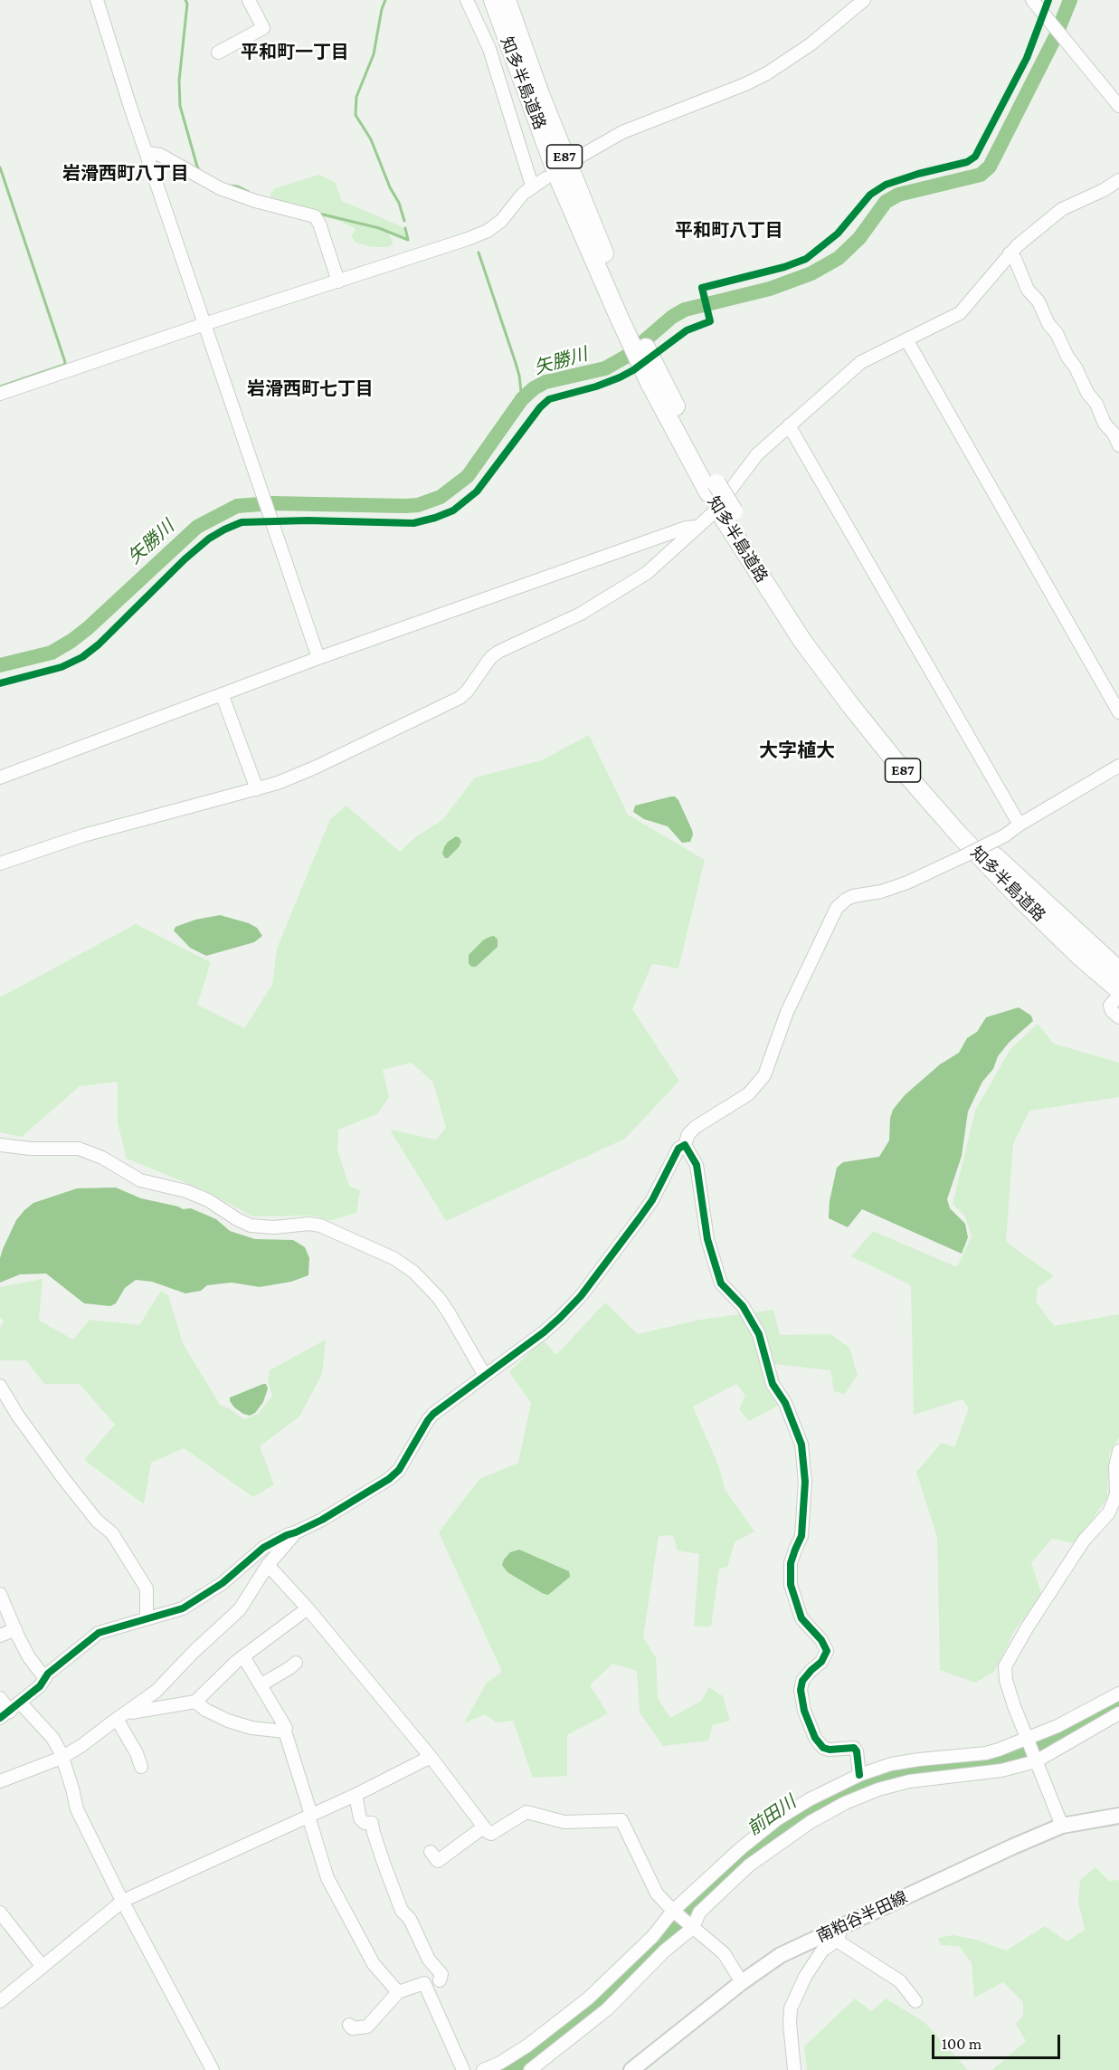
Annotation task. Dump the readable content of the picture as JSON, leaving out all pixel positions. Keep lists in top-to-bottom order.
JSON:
{
  "streets": {
    "highway": ["知多半島道路", "E87"],
    "main road": ["南粕谷半田線"]
  },
  "districts": [
    "平和町一丁目",
    "岩滑西町八丁目",
    "平和町八丁目",
    "岩滑西町七丁目",
    "大字植大"
  ],
  "water": ["矢勝川", "前田川"],
  "scale_bar": "100 m"
}
